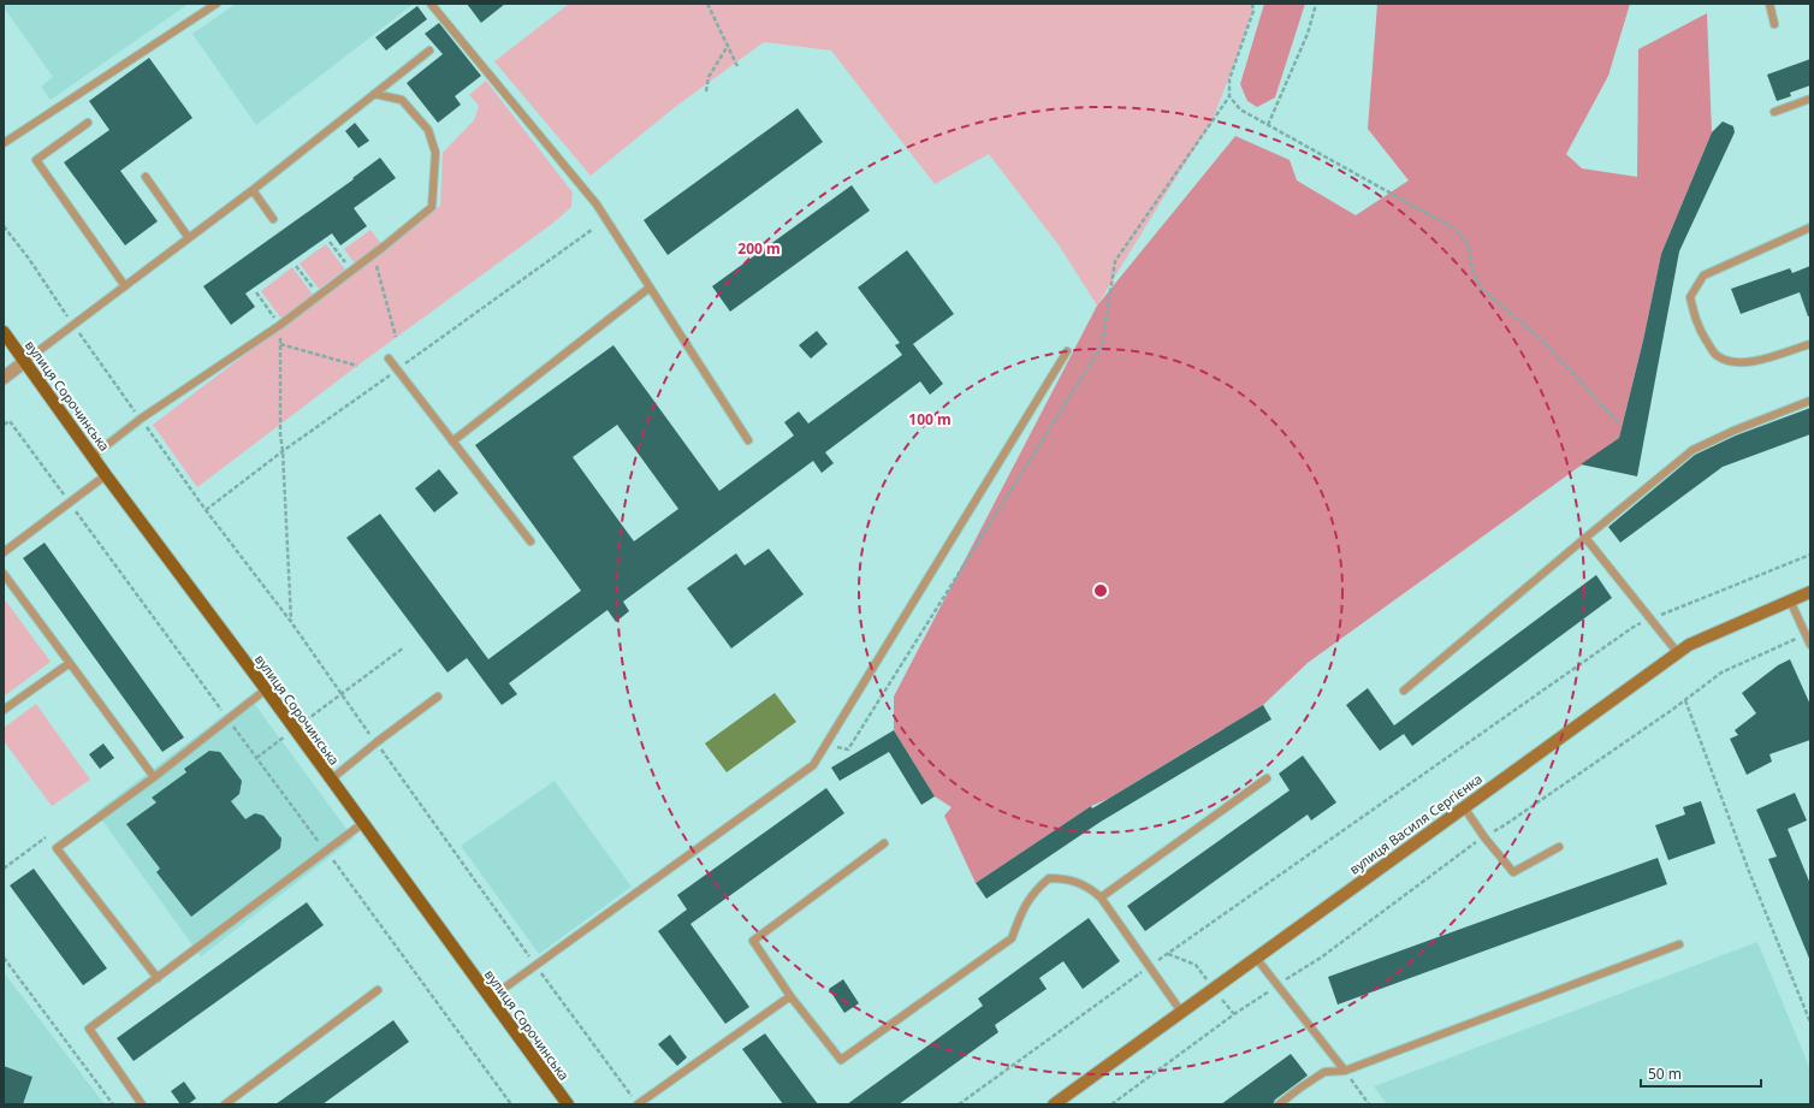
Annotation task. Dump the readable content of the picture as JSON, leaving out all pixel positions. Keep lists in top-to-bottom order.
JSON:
{
  "streets": {
    "main road": ["вулиця Сорочинська", "вулиця Василя Сергієнка"]
  },
  "scale_bar": "50 m",
  "rings": ["200 m", "100 m"]
}
